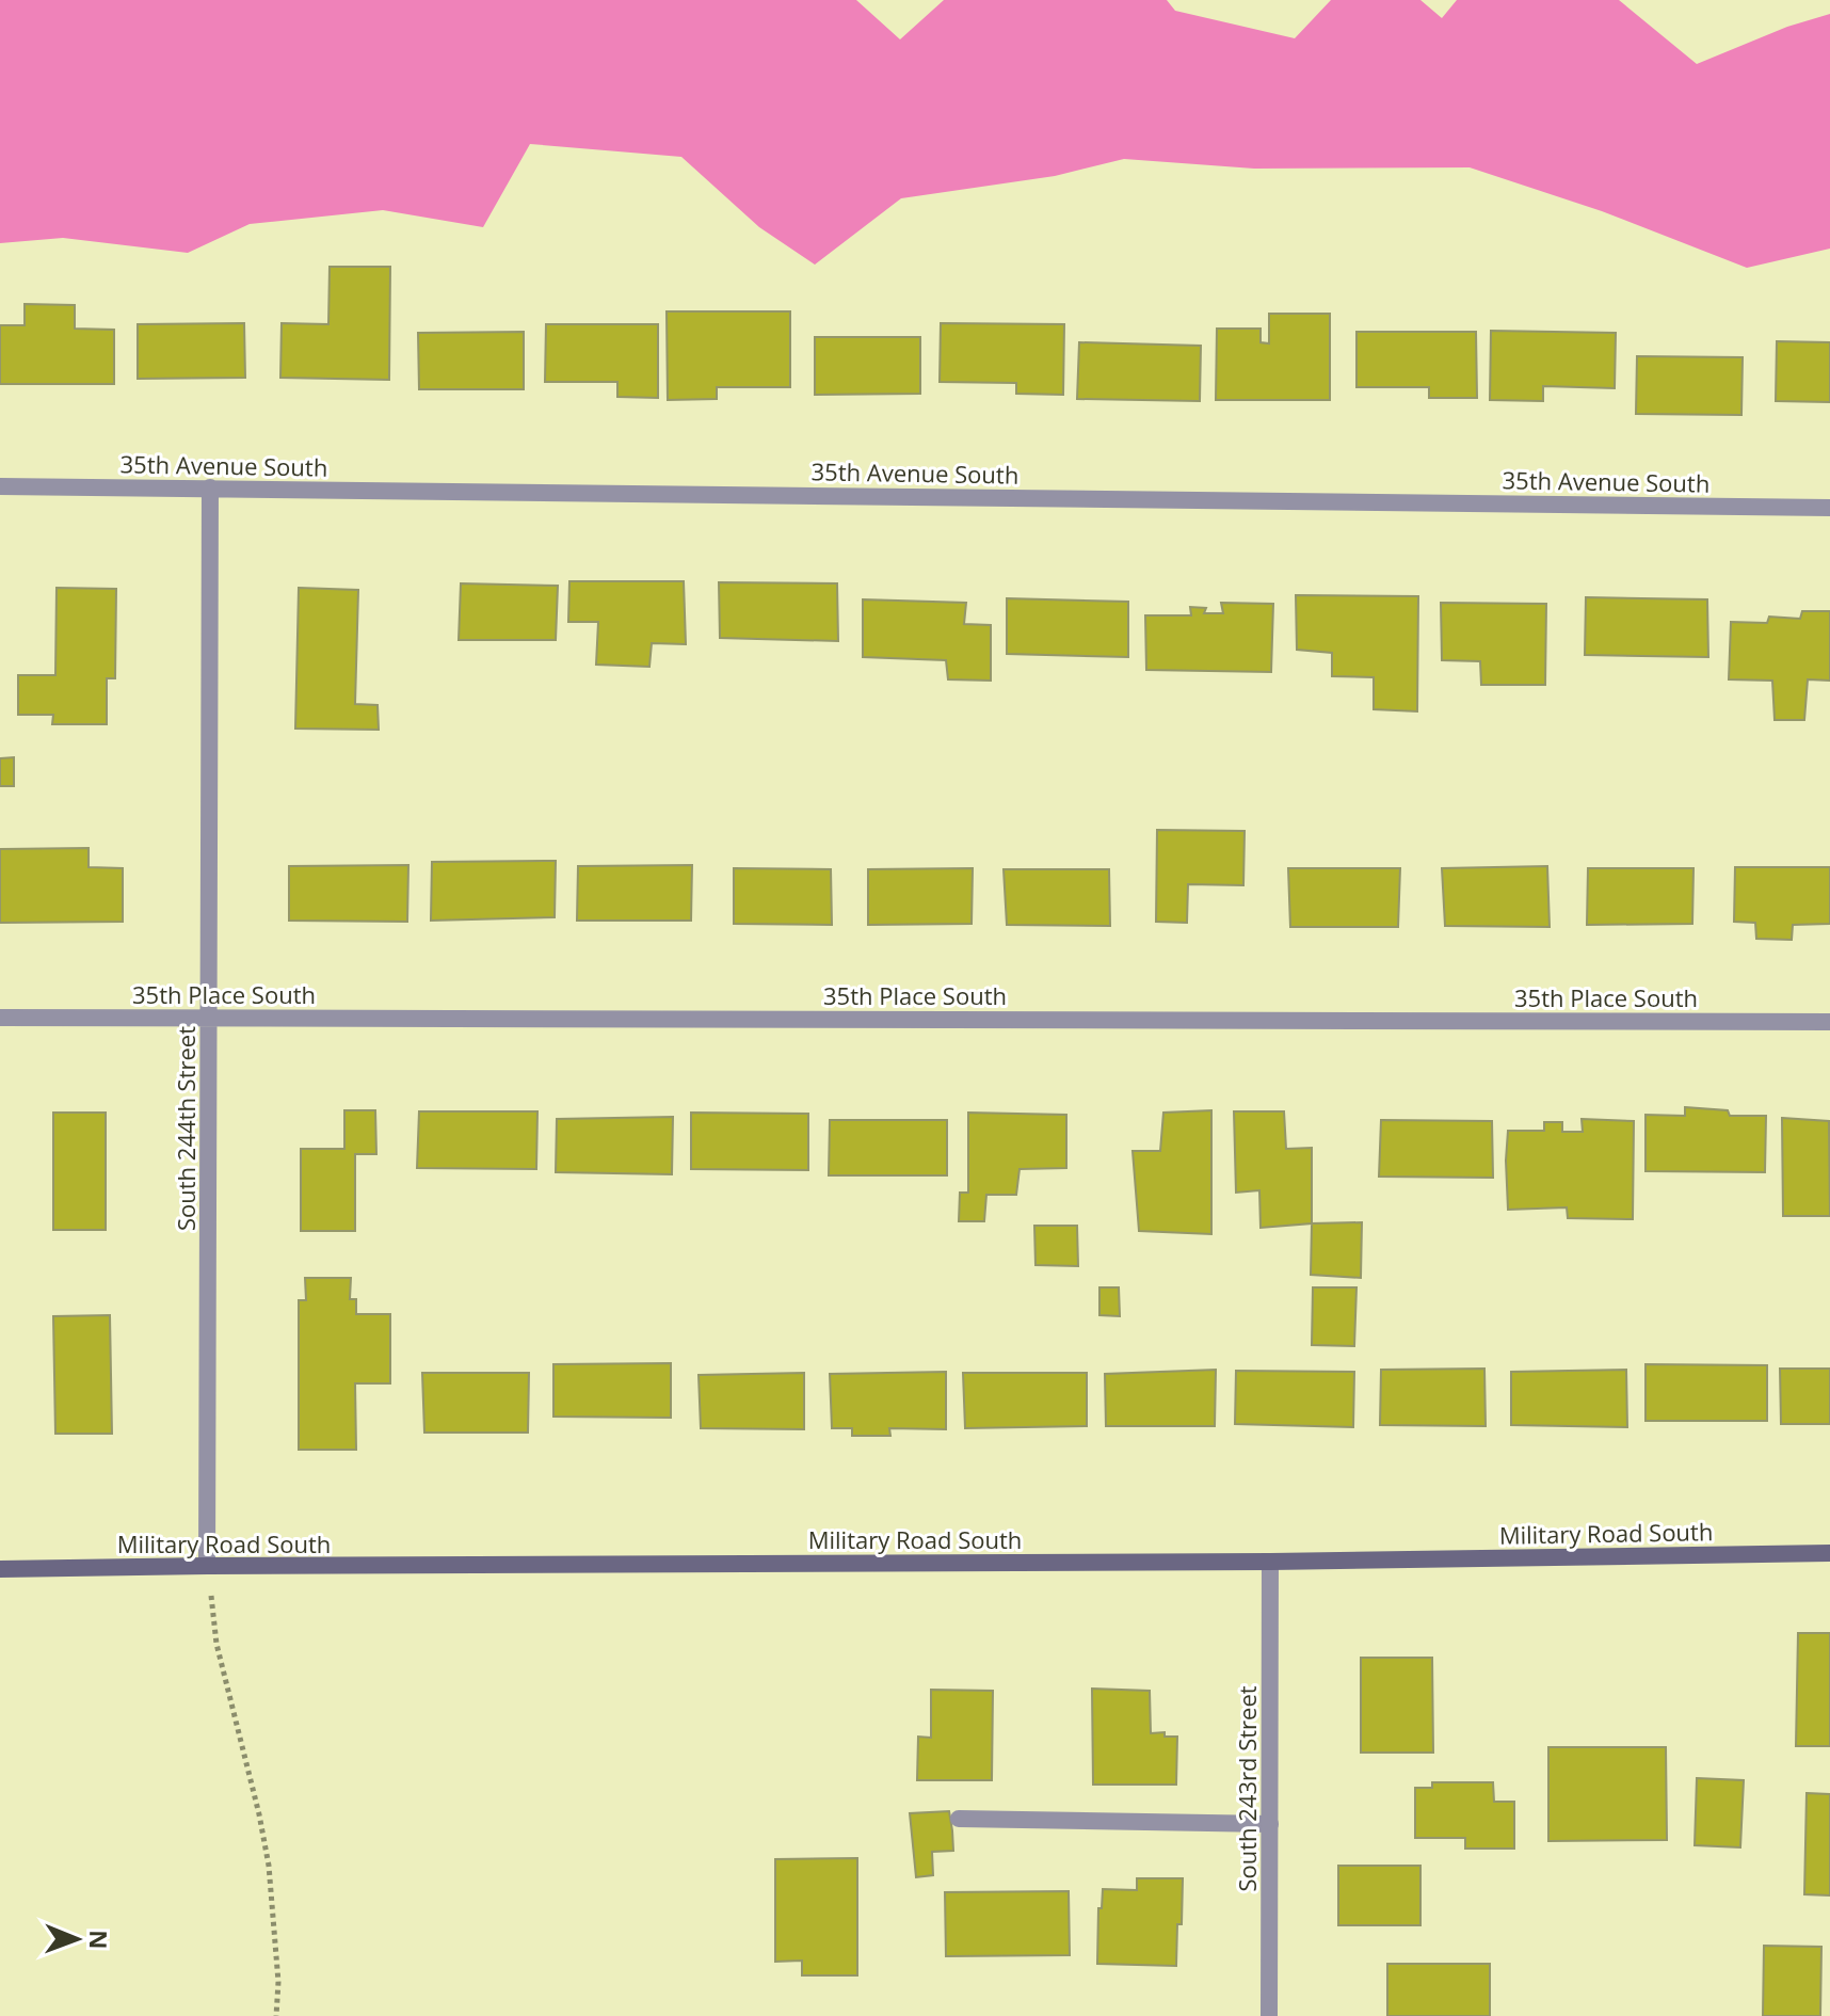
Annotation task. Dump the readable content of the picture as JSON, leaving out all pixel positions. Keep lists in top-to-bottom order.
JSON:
{
  "streets": {
    "main road": ["Military Road South"],
    "street": [
      "35th Avenue South",
      "35th Place South",
      "South 244th Street",
      "South 243rd Street"
    ]
  },
  "crossings": [
    ["35th Avenue South", "South 244th Street"],
    ["35th Place South", "South 244th Street"],
    ["South 244th Street", "Military Road South"],
    ["Military Road South", "South 243rd Street"]
  ],
  "north": "right"
}
